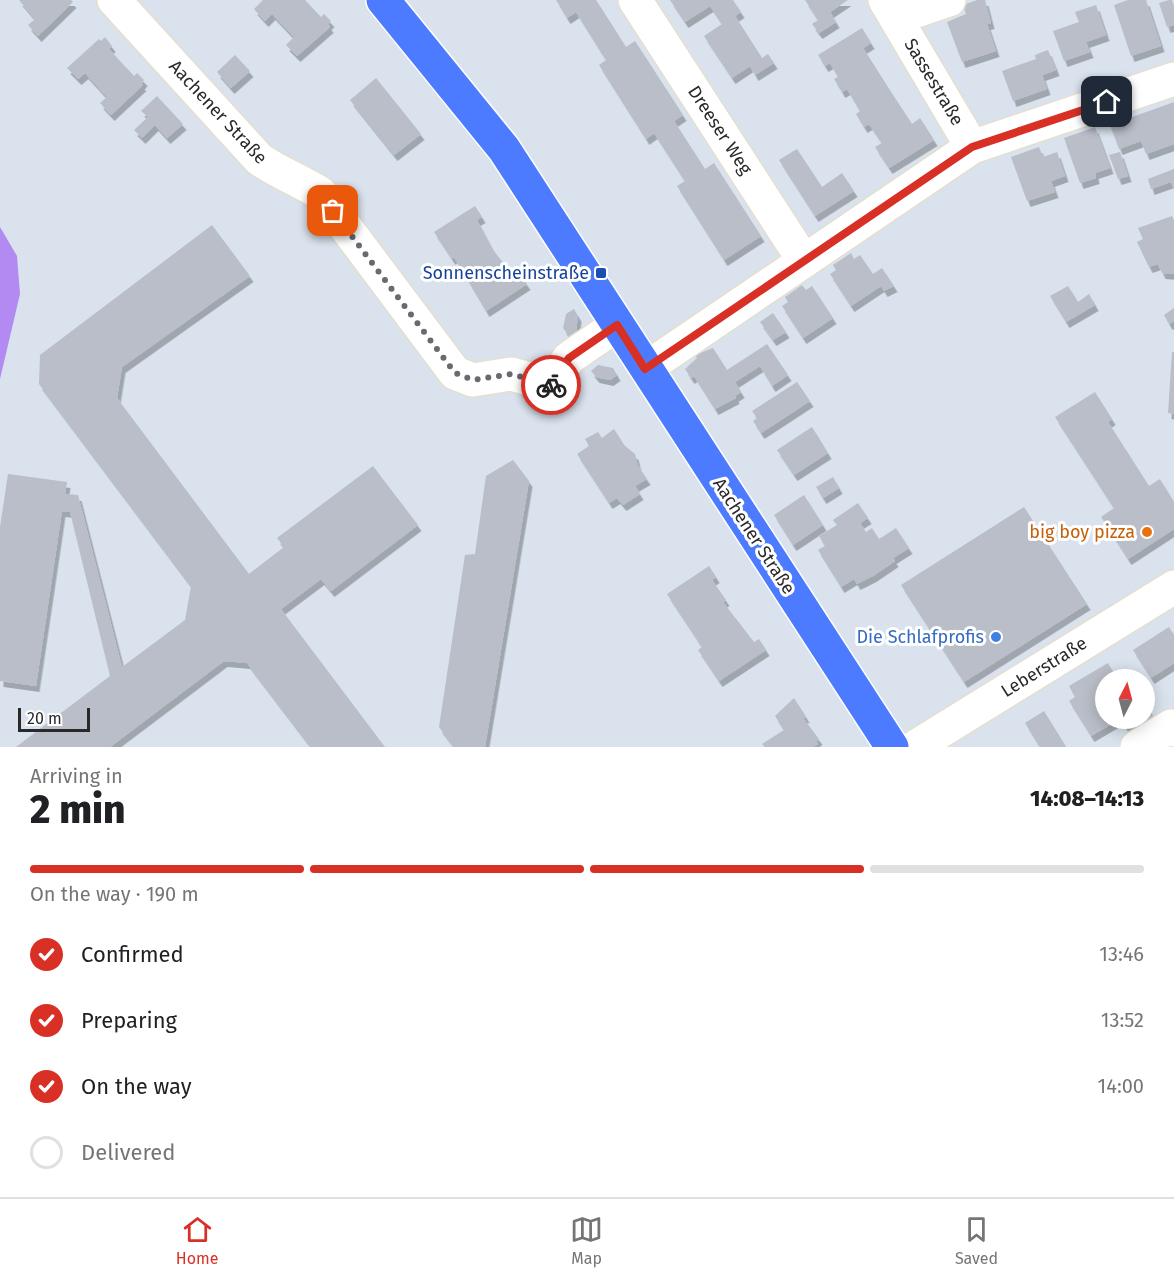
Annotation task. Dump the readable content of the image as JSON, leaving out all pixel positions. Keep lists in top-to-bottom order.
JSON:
{
  "streets": {
    "main road": ["Aachener Straße"],
    "street": ["Sassestraße", "Dreeser Weg", "Leberstraße"]
  },
  "places": {
    "transit": ["Sonnenscheinstraße"],
    "other": ["big boy pizza", "Die Schlafprofis"]
  },
  "scale_bar": "20 m",
  "north": "top",
  "page": {
    "scale": "20 m",
    "heading": ["2 min", "Arriving in", "14:08–14:13"],
    "bar": "On the way · 190 m",
    "list": [
      ["Confirmed", "13:46"],
      ["Preparing", "13:52"],
      ["On the way", "14:00"],
      "Delivered"
    ],
    "tabs": ["Home", "Map", "Saved"]
  }
}
